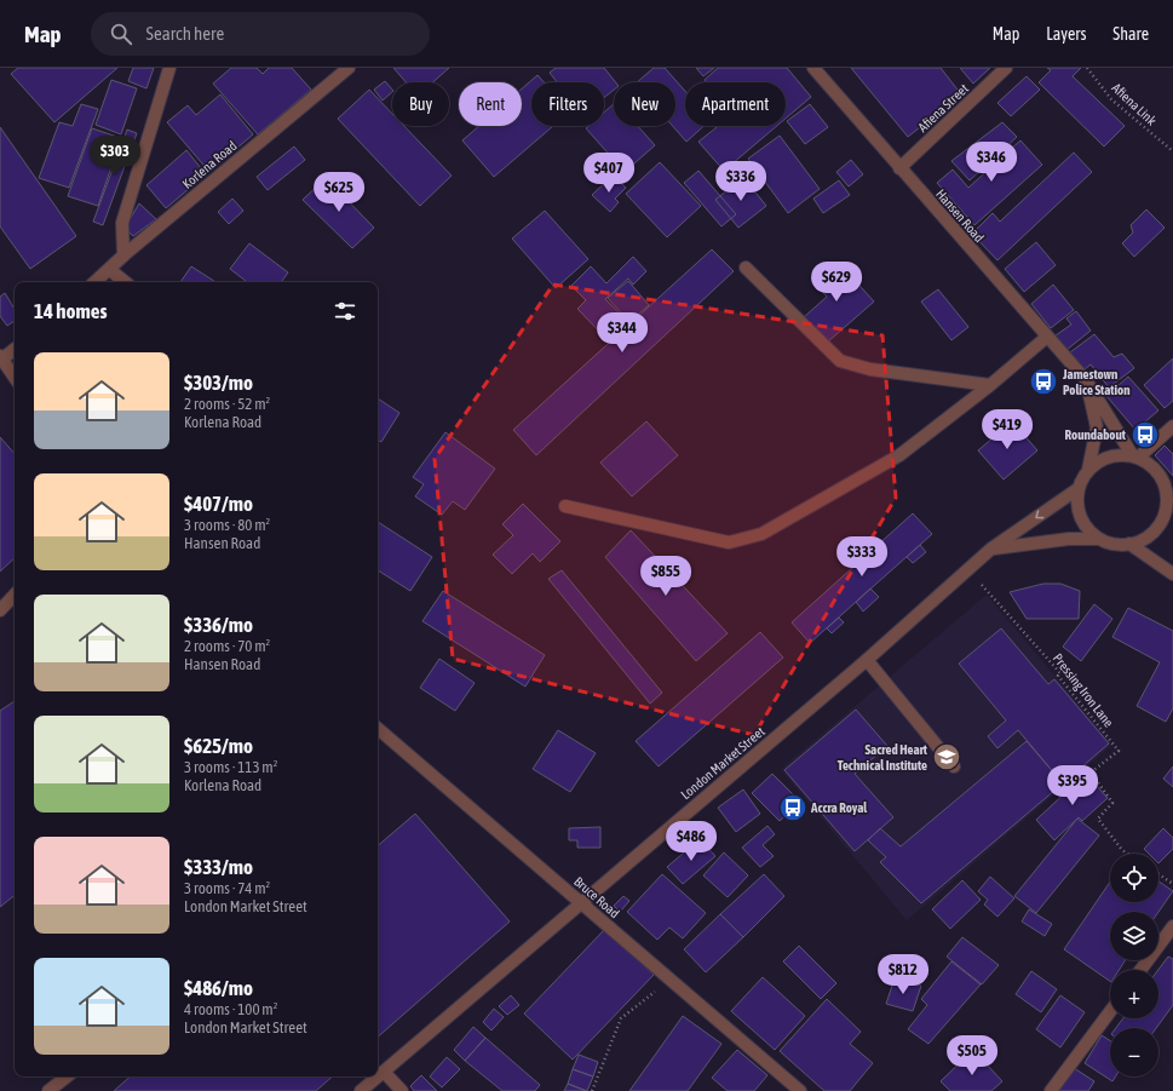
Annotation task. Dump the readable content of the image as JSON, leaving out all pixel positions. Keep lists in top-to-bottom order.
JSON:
{
  "streets": {
    "street": [
      "Afiena Street",
      "Korlena Road",
      "Hansen Road",
      "London Market Street",
      "Bruce Road"
    ],
    "path": ["Afiena Link", "Pressing Iron Lane"]
  },
  "crossings": [
    ["Afiena Street", "Hansen Road"],
    ["Hansen Road", "London Market Street"],
    ["Pressing Iron Lane", "London Market Street"],
    ["London Market Street", "Bruce Road"]
  ],
  "places": {
    "bus stop": ["Jamestown Police Station", "Roundabout", "Accra Royal"],
    "school or university": ["Sacred Heart Technical Institute"]
  },
  "page": {
    "header": "Map",
    "search": "Search here",
    "nav": ["Map", "Layers", "Share"],
    "chip": [
      "Buy",
      "Rent",
      "Filters",
      "New",
      "Apartment"
    ],
    "price": [
      "$303",
      "$346",
      "$407",
      "$336",
      "$625",
      "$629",
      "$344",
      "$419",
      "$333",
      "$855",
      "$395",
      "$486",
      "$812",
      "$505"
    ],
    "heading": "14 homes",
    "list": [
      {
        "name": "$303/mo",
        "note": "2 rooms · 52 m² · Korlena Road"
      },
      {
        "name": "$407/mo",
        "note": "3 rooms · 80 m² · Hansen Road"
      },
      {
        "name": "$336/mo",
        "note": "2 rooms · 70 m² · Hansen Road"
      },
      {
        "name": "$625/mo",
        "note": "3 rooms · 113 m² · Korlena Road"
      },
      {
        "name": "$333/mo",
        "note": "3 rooms · 74 m² · London Market Street"
      },
      {
        "name": "$486/mo",
        "note": "4 rooms · 100 m² · London Market Street"
      }
    ],
    "map_buttons": ["+", "−"]
  }
}
